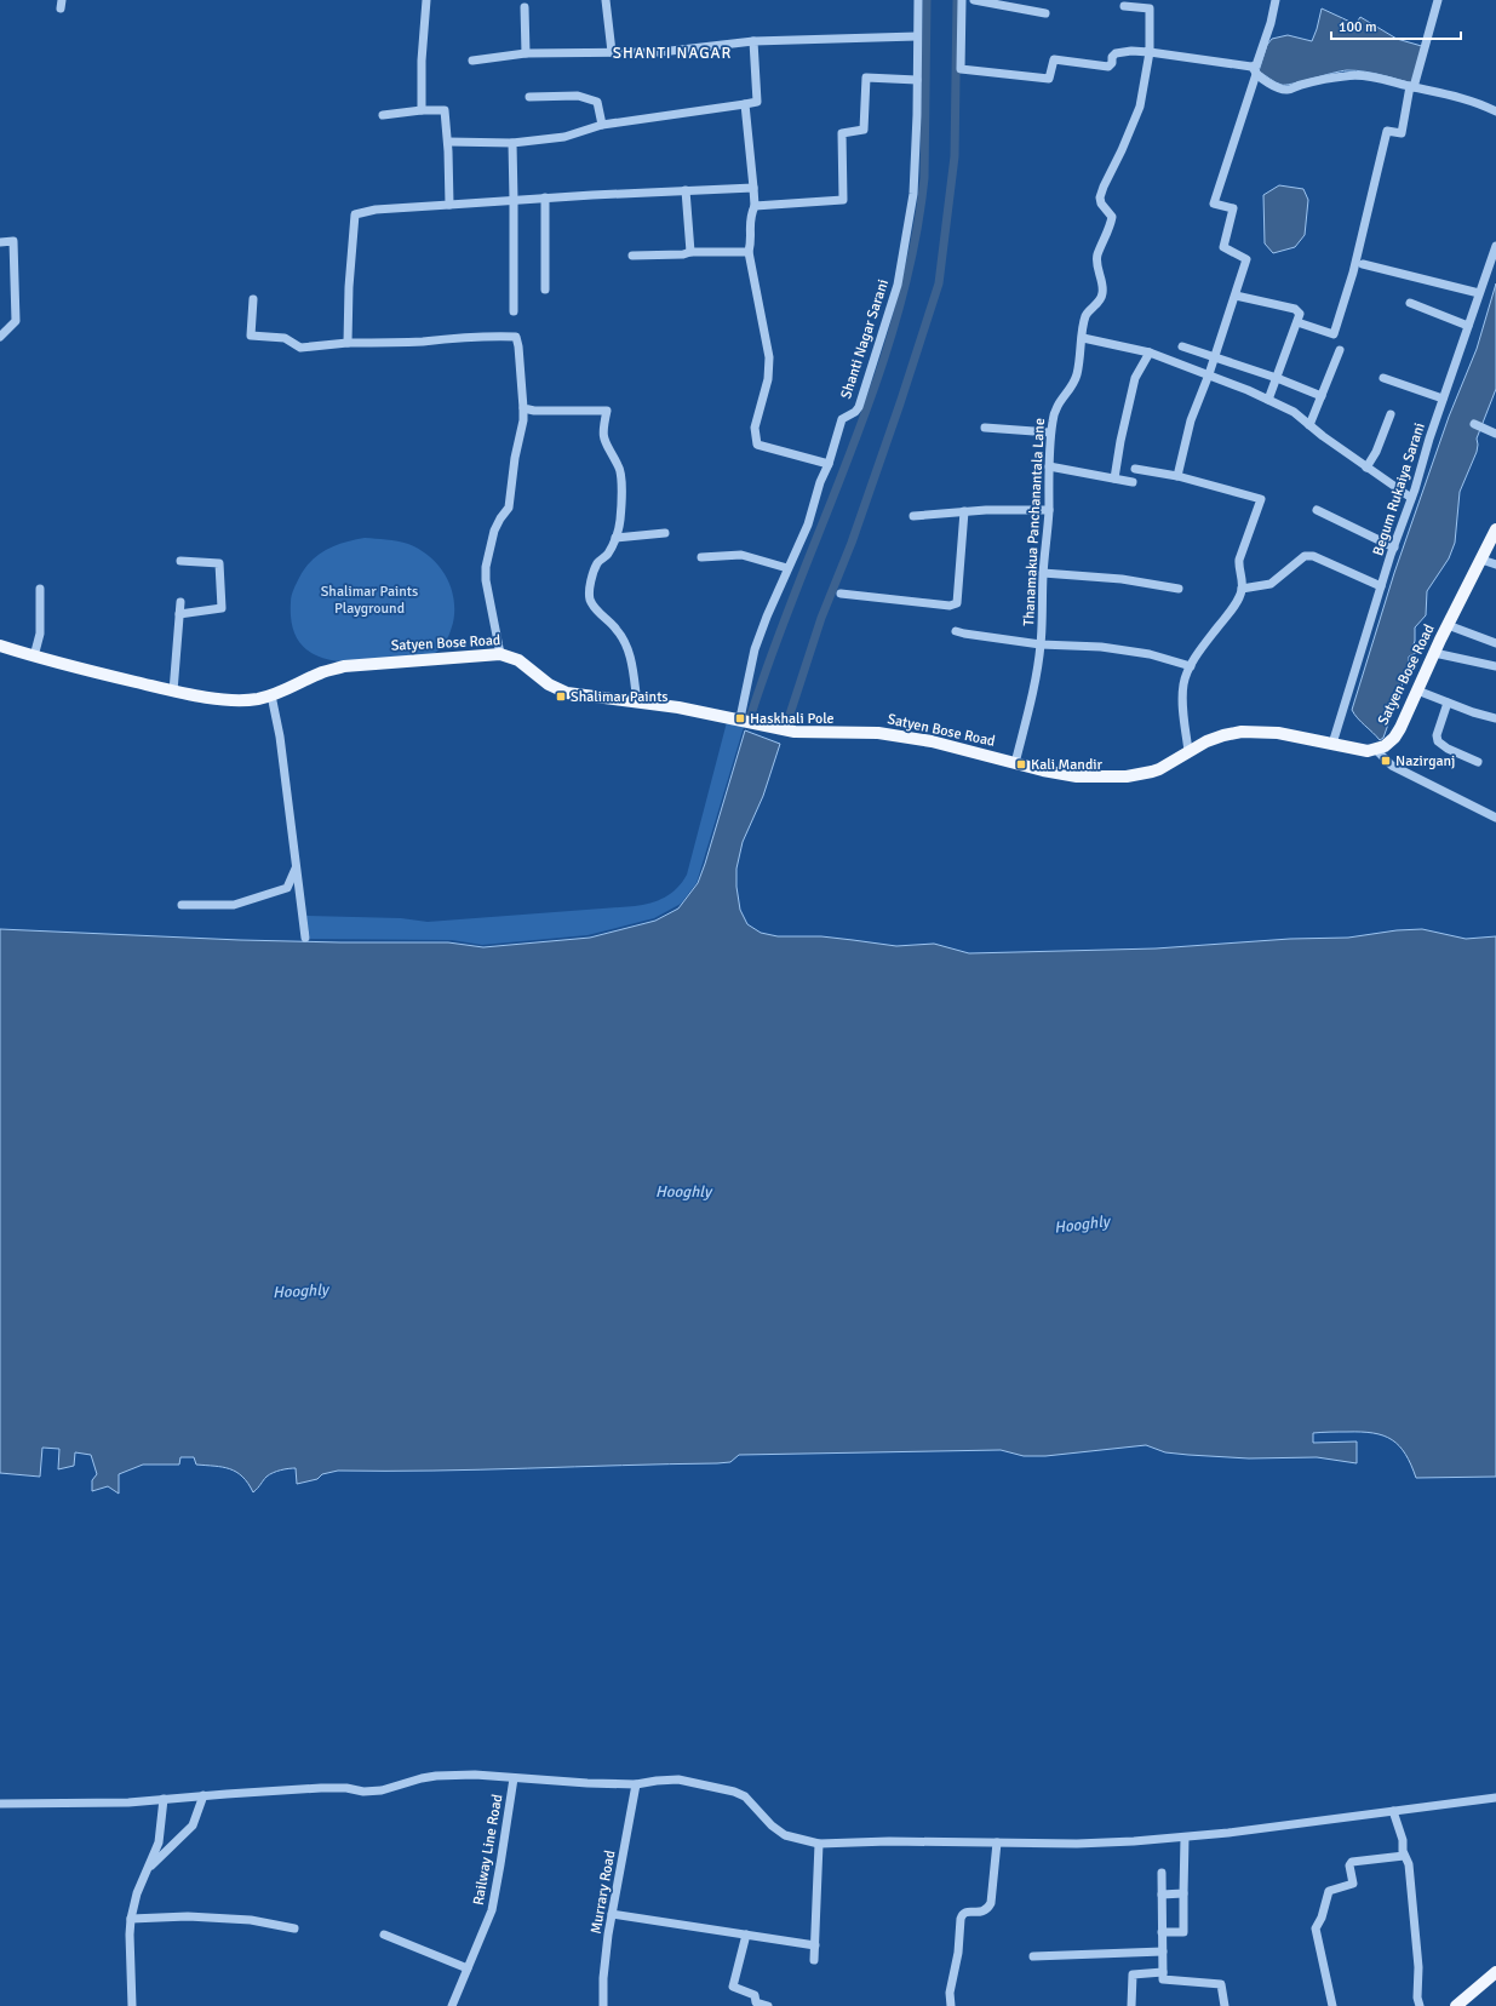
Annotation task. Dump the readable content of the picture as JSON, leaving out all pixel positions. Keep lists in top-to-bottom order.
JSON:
{
  "streets": {
    "main road": ["Satyen Bose Road"],
    "street": [
      "Shanti Nagar Sarani",
      "Begum Rukaiya Sarani",
      "Thanamakua Panchanantala Lane",
      "Railway Line Road",
      "Murrary Road"
    ]
  },
  "crossings": [
    ["Shanti Nagar Sarani", "Satyen Bose Road"],
    ["Begum Rukaiya Sarani", "Satyen Bose Road"],
    ["Thanamakua Panchanantala Lane", "Satyen Bose Road"]
  ],
  "districts": ["SHANTI NAGAR"],
  "water": ["Hooghly"],
  "parks": ["Shalimar Paints Playground"],
  "places": {
    "transit": [
      "Shalimar Paints",
      "Haskhali Pole",
      "Nazirganj",
      "Kali Mandir"
    ]
  },
  "scale_bar": "100 m"
}
